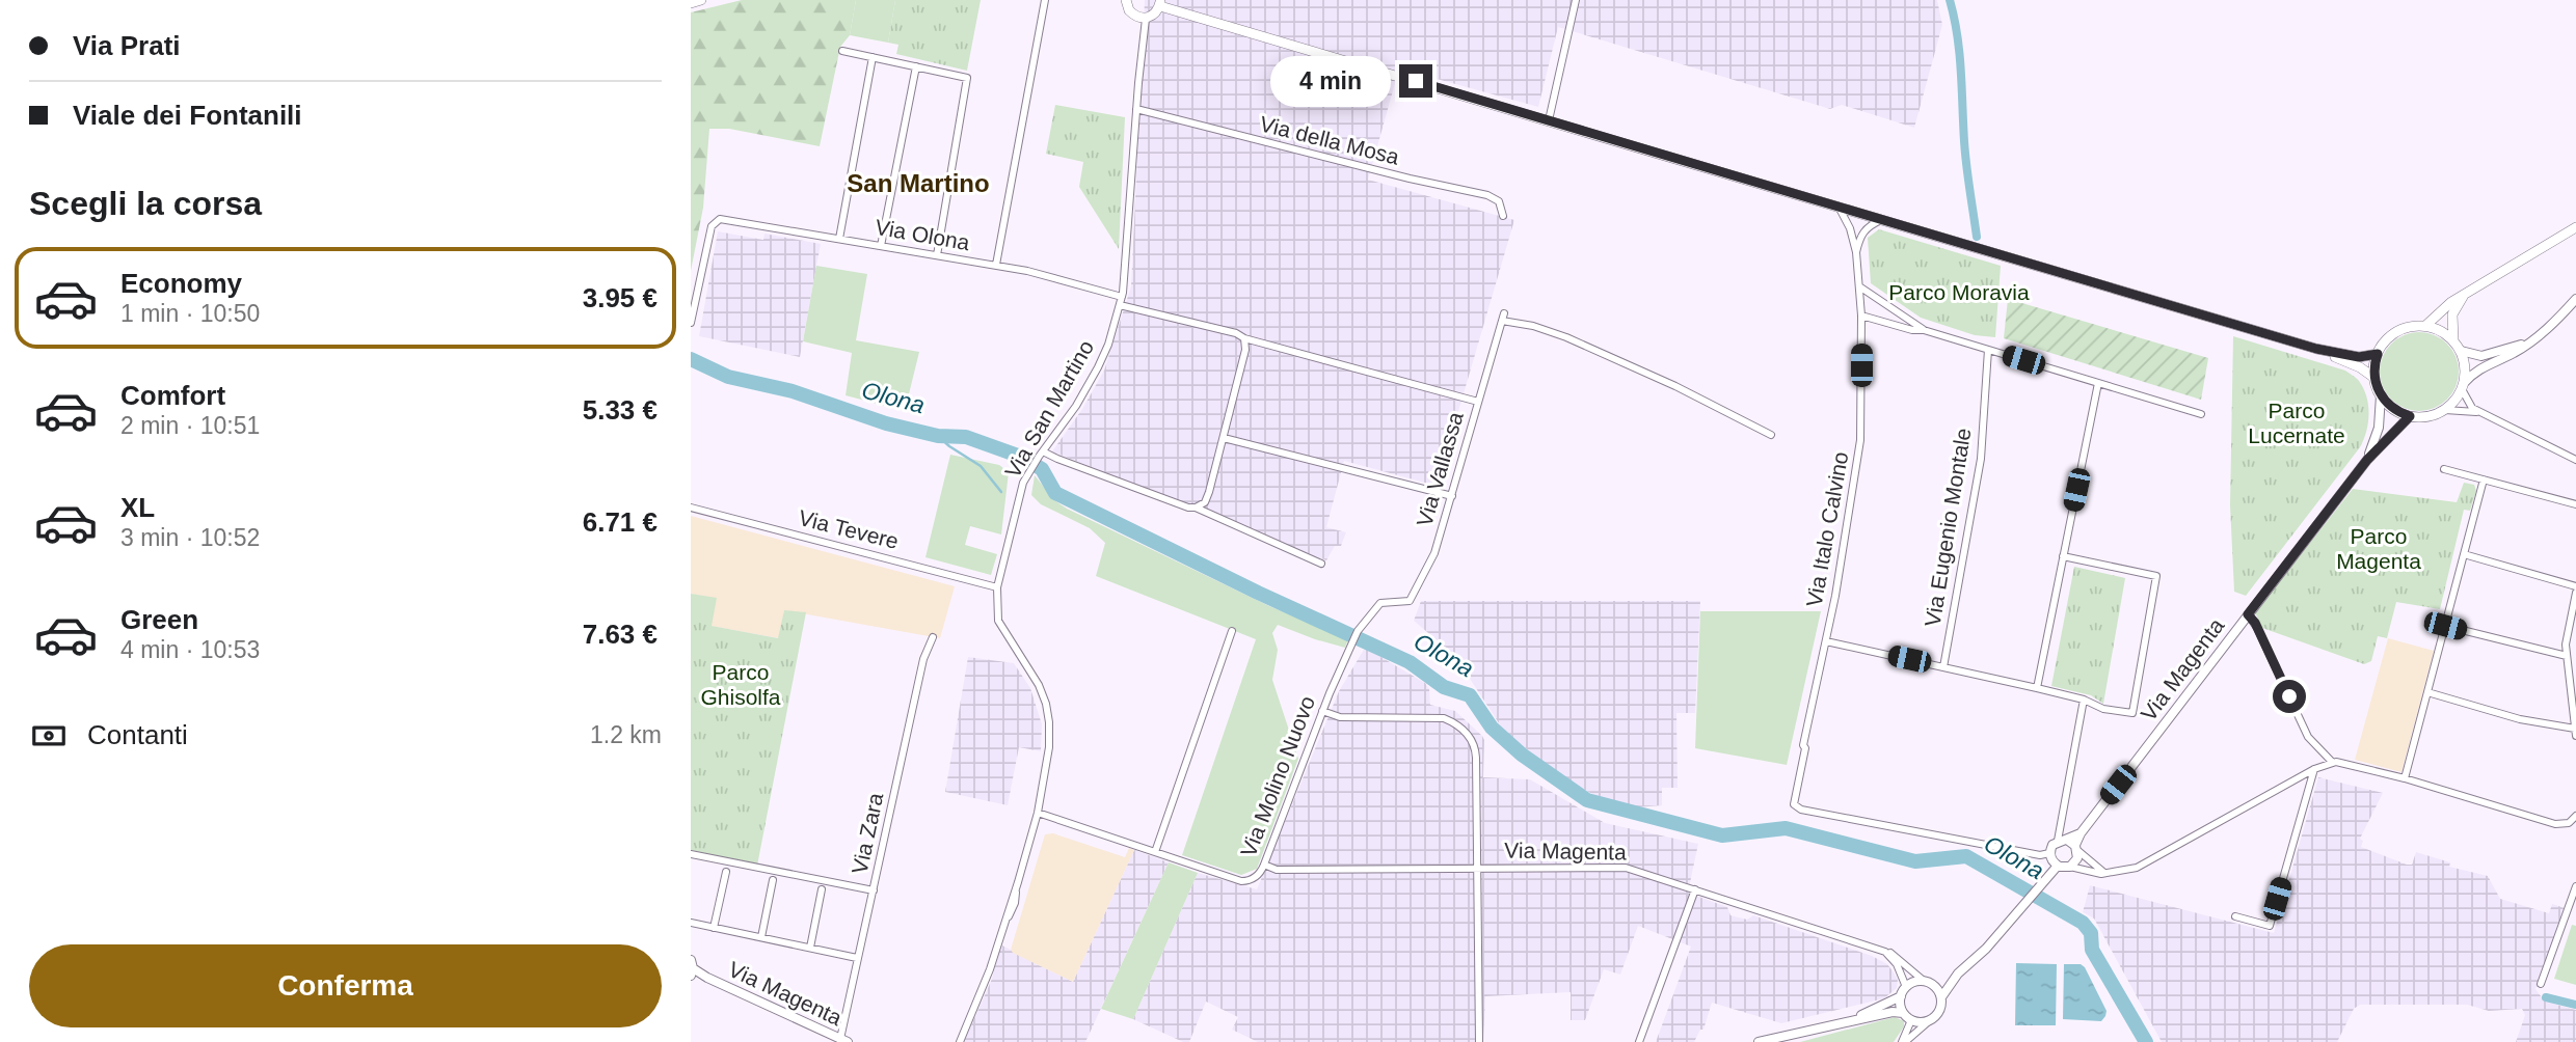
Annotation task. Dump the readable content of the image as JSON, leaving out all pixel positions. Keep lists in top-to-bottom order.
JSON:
{
  "streets": {
    "street": [
      "Via della Mosa",
      "Via Olona",
      "Via San Martino",
      "Via Vallassa",
      "Via Eugenio Montale",
      "Via Tevere",
      "Via Italo Calvino",
      "Via Magenta",
      "Via Molino Nuovo",
      "Via Zara"
    ]
  },
  "crossings": [
    ["Via della Mosa", "Via San Martino"],
    ["Via Olona", "Via San Martino"],
    ["Via San Martino", "Via Tevere"],
    ["Via San Martino", "Via Molino Nuovo"],
    ["Via Vallassa", "Via Molino Nuovo"],
    ["Via Magenta", "Via Molino Nuovo"],
    ["Via Magenta", "Via Zara"]
  ],
  "districts": ["San Martino"],
  "water": ["Olona"],
  "parks": [
    "Parco Moravia",
    "Parco Lucernate",
    "Parco Magenta",
    "Parco Ghisolfa"
  ],
  "page": {
    "banner": ["Via Prati", "Viale dei Fontanili"],
    "bubble": "4 min",
    "heading": "Scegli la corsa",
    "list": [
      {
        "name": "Economy",
        "note": "1 min · 10:50",
        "value": "3.95 €"
      },
      {
        "name": "Comfort",
        "note": "2 min · 10:51",
        "value": "5.33 €"
      },
      {
        "name": "XL",
        "note": "3 min · 10:52",
        "value": "6.71 €"
      },
      {
        "name": "Green",
        "note": "4 min · 10:53",
        "value": "7.63 €"
      }
    ],
    "pay": ["Contanti", "1.2 km"],
    "buttons": "Conferma"
  }
}
